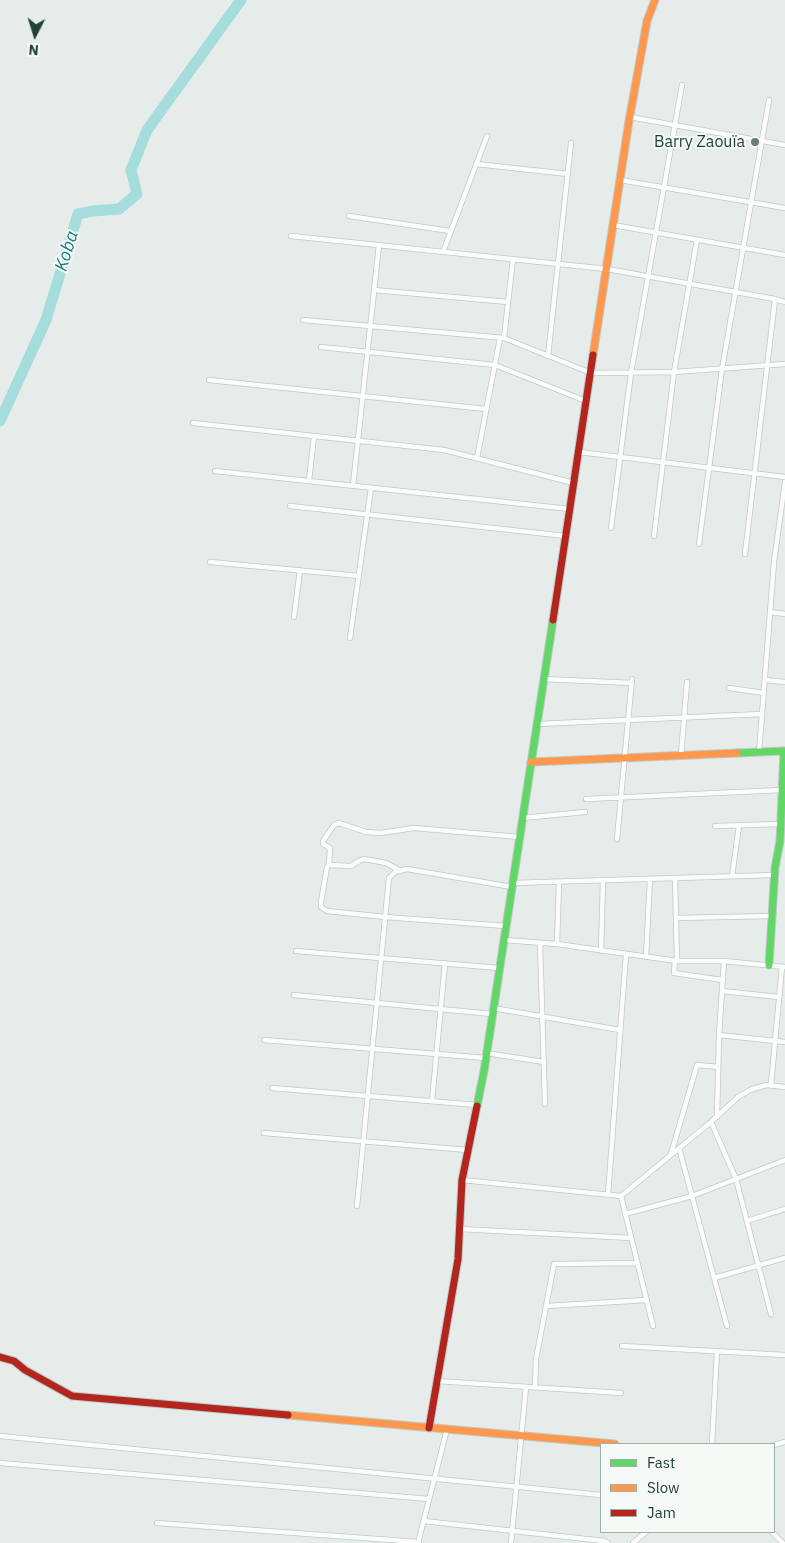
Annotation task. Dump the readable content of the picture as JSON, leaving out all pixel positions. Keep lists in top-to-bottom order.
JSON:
{
  "water": ["Koba"],
  "places": ["Barry Zaouïa"],
  "legend": ["Fast", "Slow", "Jam"],
  "north": "bottom"
}
